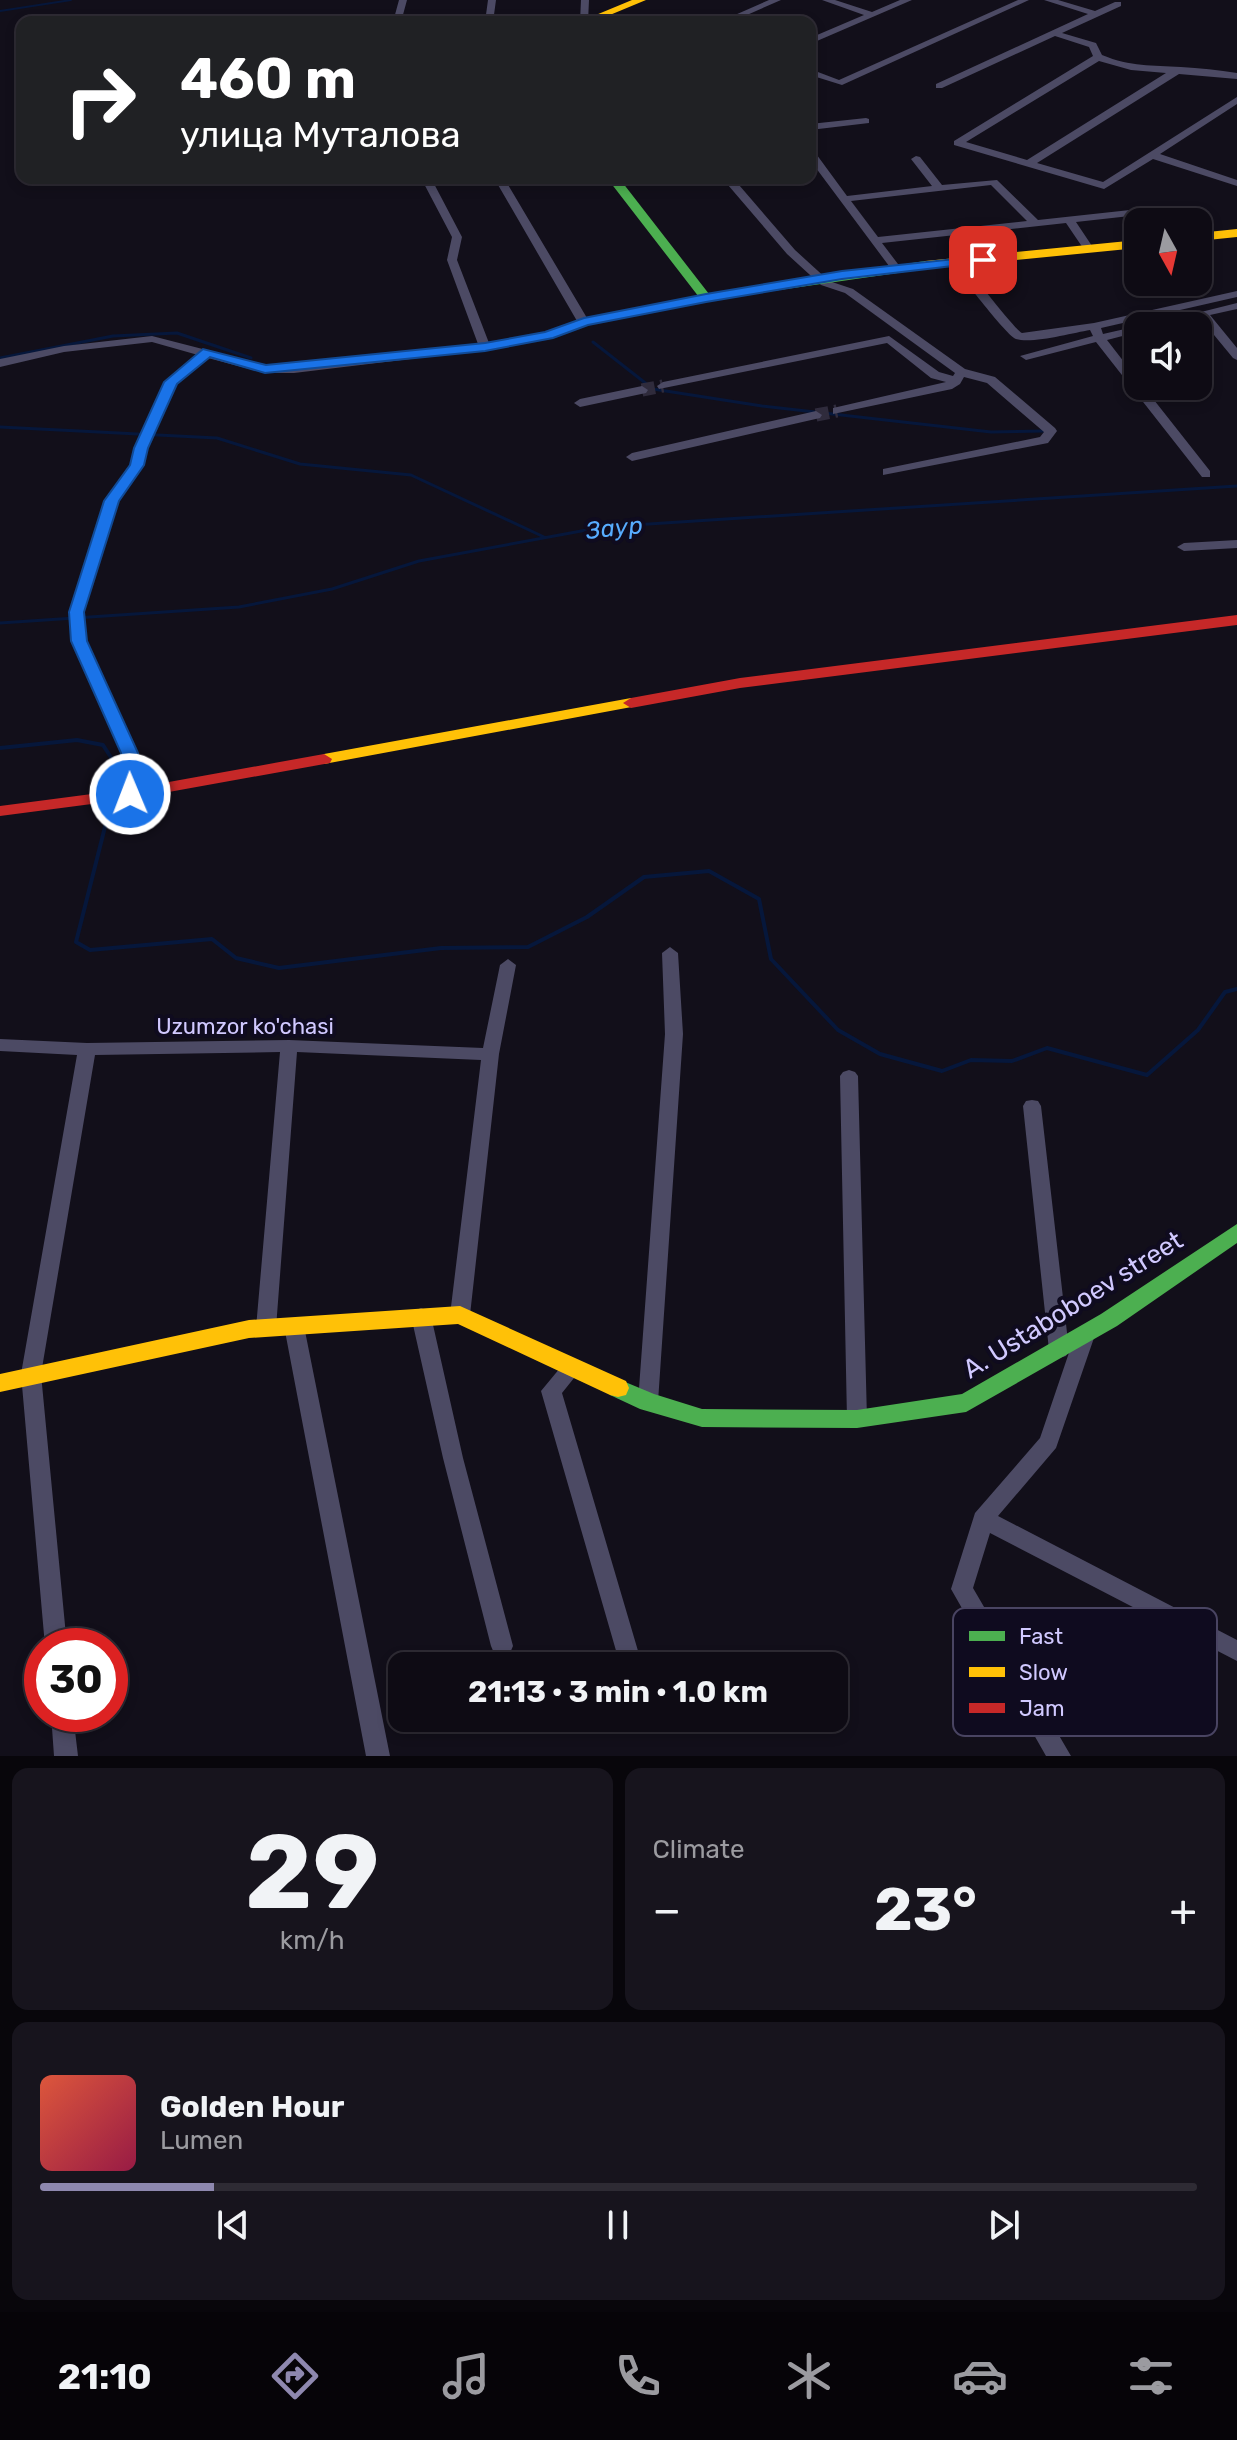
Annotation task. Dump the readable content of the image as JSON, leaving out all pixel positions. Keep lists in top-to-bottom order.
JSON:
{
  "streets": {
    "street": ["Uzumzor ko'chasi", "A. Ustaboboev street"]
  },
  "water": ["Заур"],
  "legend": ["Fast", "Slow", "Jam"],
  "north": "bottom",
  "page": {
    "turn": ["460 m", "улица Муталова"],
    "limit": "30",
    "trip": "21:13 · 3 min · 1.0 km",
    "tile": [
      ["29", "km/h"],
      "Climate"
    ],
    "heat": ["−", "23°", "+"],
    "song": ["Golden Hour", "Lumen"],
    "tabs": "21:10"
  }
}
